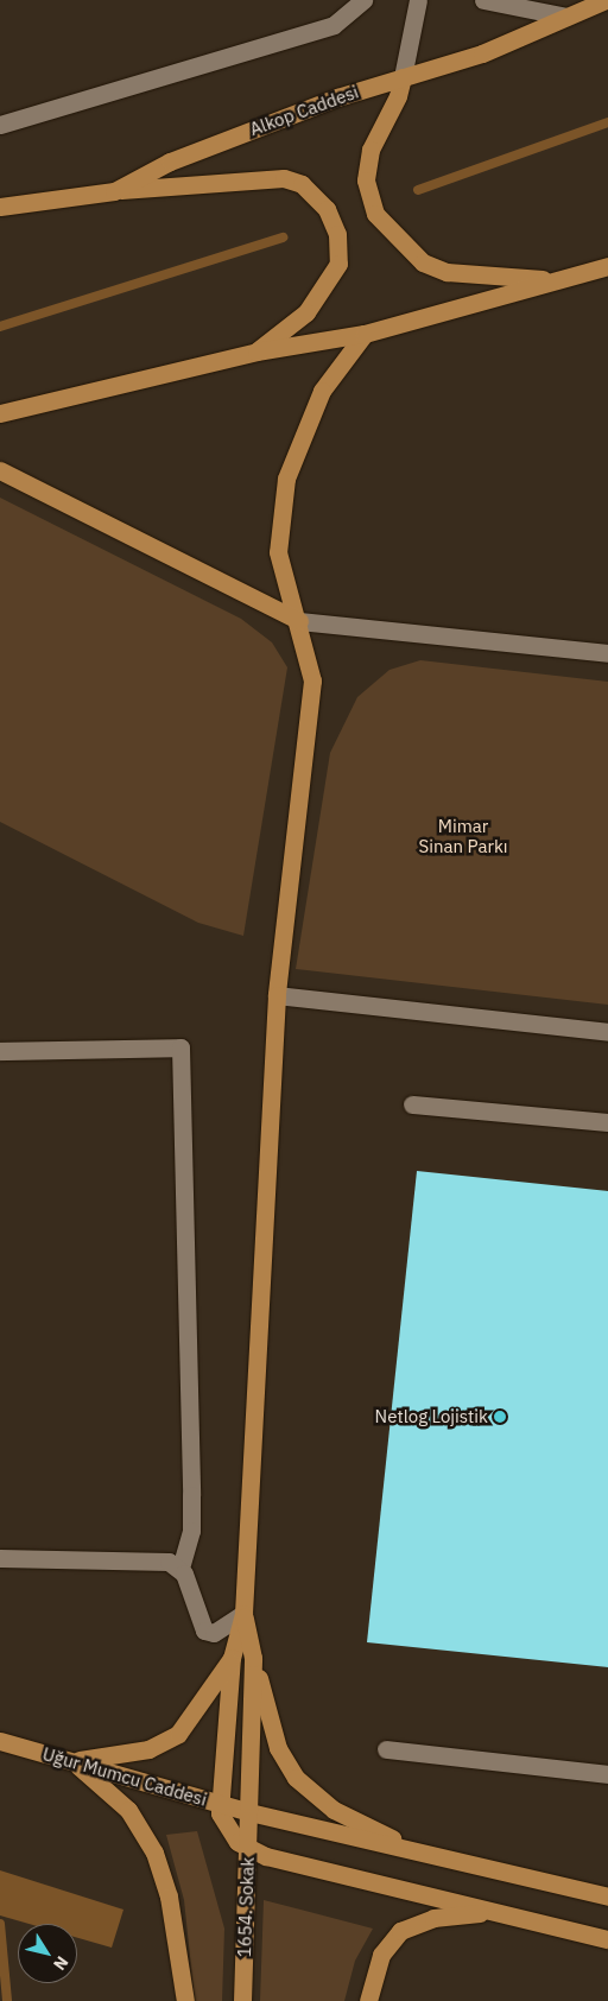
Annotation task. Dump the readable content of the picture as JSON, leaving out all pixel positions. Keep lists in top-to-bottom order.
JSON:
{
  "streets": {
    "main road": ["Alkop Caddesi", "Uğur Mumcu Caddesi", "1654. Sokak"]
  },
  "crossings": [
    ["Uğur Mumcu Caddesi", "1654. Sokak"]
  ],
  "parks": ["Mimar Sinan Parkı"],
  "places": ["Netlog Lojistik"],
  "north": "bottom right"
}
